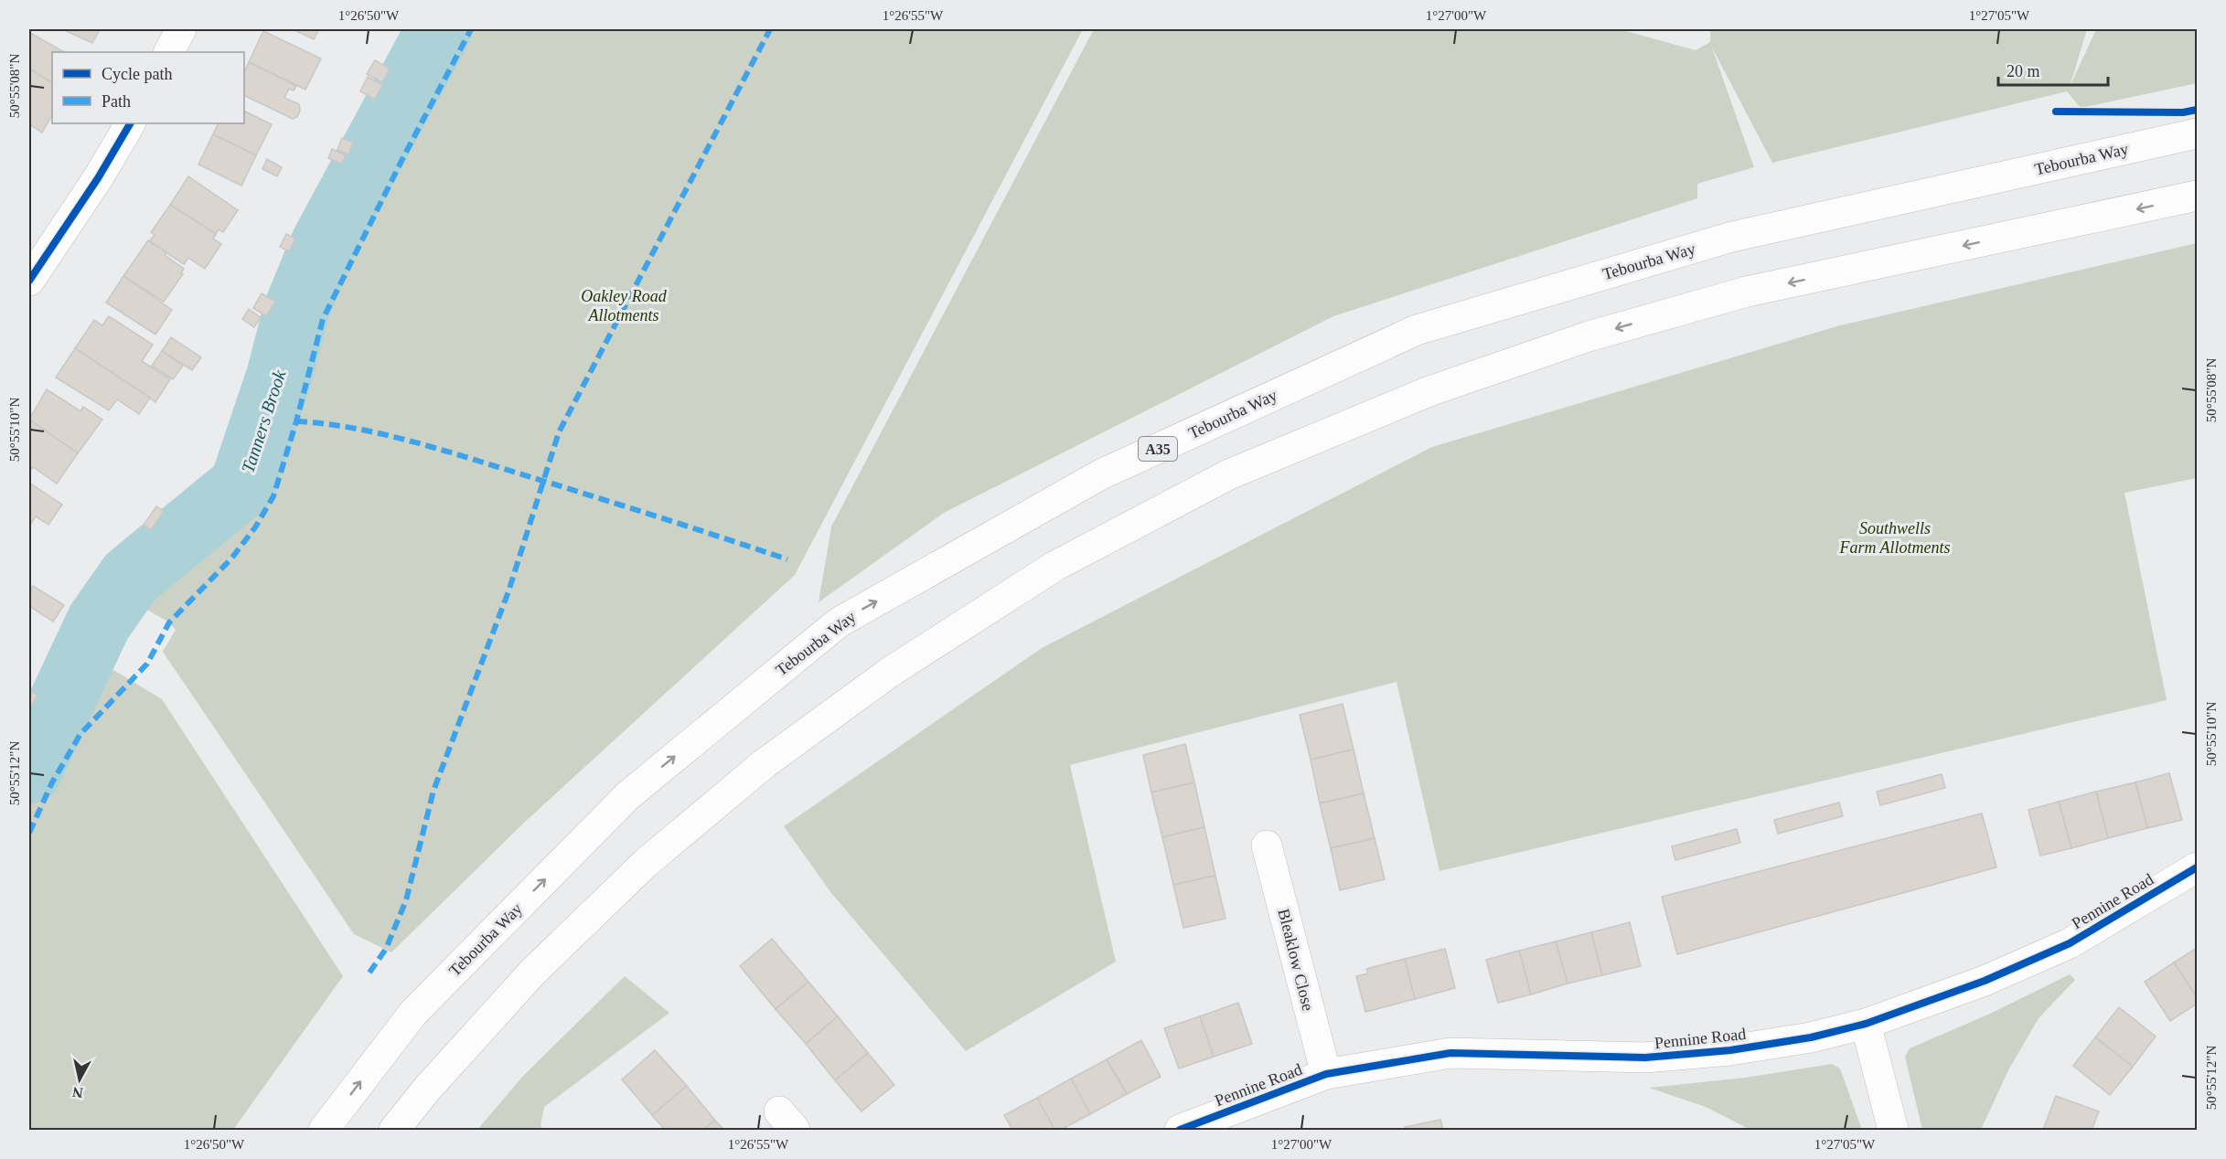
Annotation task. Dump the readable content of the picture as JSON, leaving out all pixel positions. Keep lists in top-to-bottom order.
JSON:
{
  "streets": {
    "main road": [
      "Tebourba Way",
      "A35",
      "Pennine Road",
      "Bleaklow Close"
    ]
  },
  "crossings": [
    ["Pennine Road", "Bleaklow Close"]
  ],
  "water": ["Tanners Brook"],
  "parks": ["Oakley Road Allotments", "Southwells Farm Allotments"],
  "legend": ["Cycle path", "Path"],
  "scale_bar": "20 m",
  "north": "bottom",
  "coordinates": [
    "1°26'50\"W",
    "1°26'55\"W",
    "1°27'00\"W",
    "1°27'05\"W",
    "50°55'08\"N",
    "50°55'10\"N",
    "50°55'12\"N"
  ]
}
